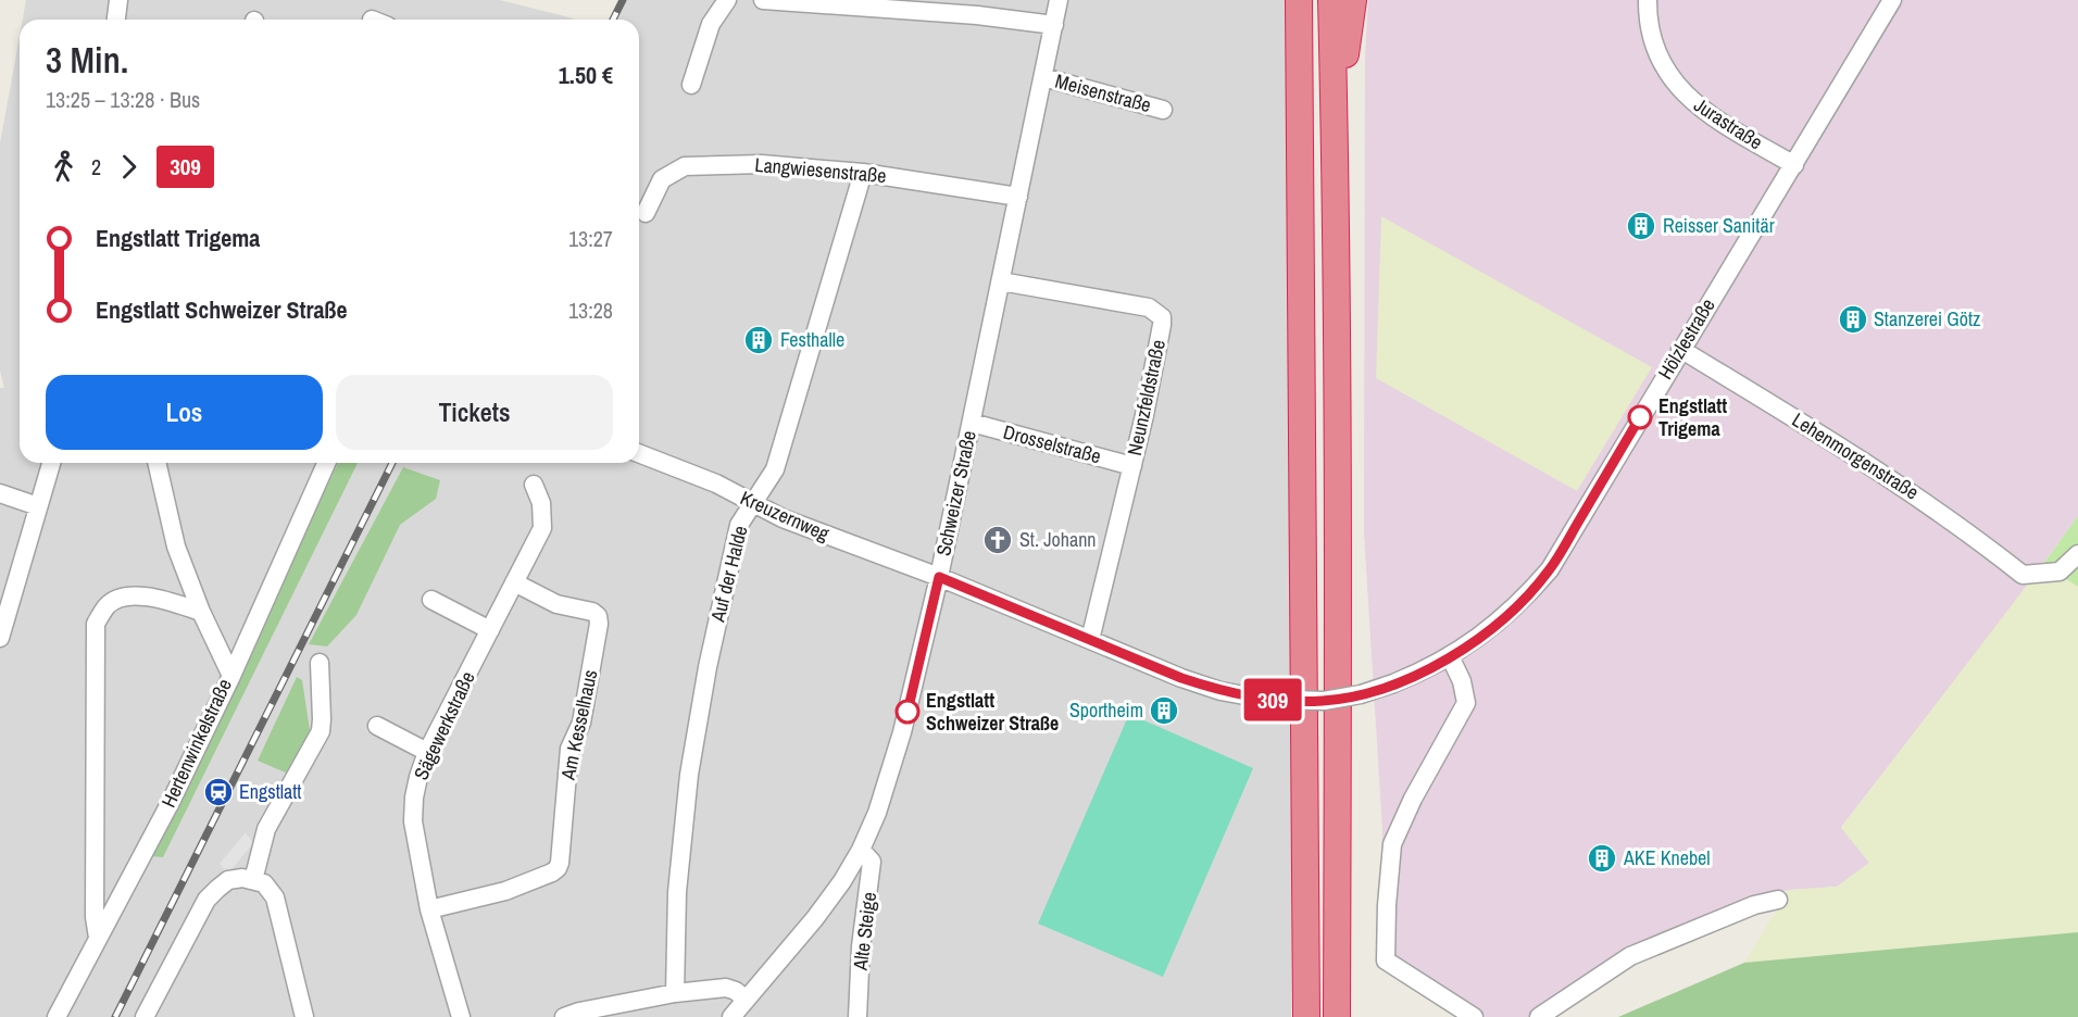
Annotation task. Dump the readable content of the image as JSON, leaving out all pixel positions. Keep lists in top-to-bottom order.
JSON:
{
  "streets": {
    "street": [
      "Meisenstraße",
      "Jurastraße",
      "Langwiesenstraße",
      "Hölzlestraße",
      "Neunzfeldstraße",
      "Drosselstraße",
      "Lehenmorgenstraße",
      "Schweizer Straße",
      "Kreuzernweg",
      "Auf der Halde",
      "Am Kesselhaus",
      "Sägewerkstraße",
      "Hertenwinkelstraße",
      "Alte Steige"
    ]
  },
  "crossings": [
    ["Meisenstraße", "Schweizer Straße"],
    ["Jurastraße", "Hölzlestraße"],
    ["Langwiesenstraße", "Schweizer Straße"],
    ["Langwiesenstraße", "Auf der Halde"],
    ["Hölzlestraße", "Neunzfeldstraße"],
    ["Hölzlestraße", "Lehenmorgenstraße"],
    ["Hölzlestraße", "Schweizer Straße"],
    ["Hölzlestraße", "Kreuzernweg"],
    ["Neunzfeldstraße", "Drosselstraße"],
    ["Neunzfeldstraße", "Schweizer Straße"],
    ["Drosselstraße", "Schweizer Straße"],
    ["Schweizer Straße", "Kreuzernweg"],
    ["Schweizer Straße", "Alte Steige"],
    ["Kreuzernweg", "Auf der Halde"],
    ["Am Kesselhaus", "Sägewerkstraße"]
  ],
  "places": {
    "building": [
      "Reisser Sanitär",
      "Stanzerei Götz",
      "Festhalle",
      "Sportheim",
      "AKE Knebel"
    ],
    "other": ["Engstlatt Trigema", "Engstlatt Schweizer Straße"],
    "church": ["St. Johann"],
    "station": ["Engstlatt"]
  },
  "lines": ["bus line 309"],
  "page": {
    "on_map": "309",
    "heading": ["3 Min.", "13:25 – 13:28 · Bus", "1.50 €"],
    "legs": ["2", "309"],
    "list": [
      {
        "name": "Engstlatt Trigema",
        "value": "13:27"
      },
      {
        "name": "Engstlatt Schweizer Straße",
        "value": "13:28"
      }
    ],
    "buttons": ["Los", "Tickets"]
  }
}
